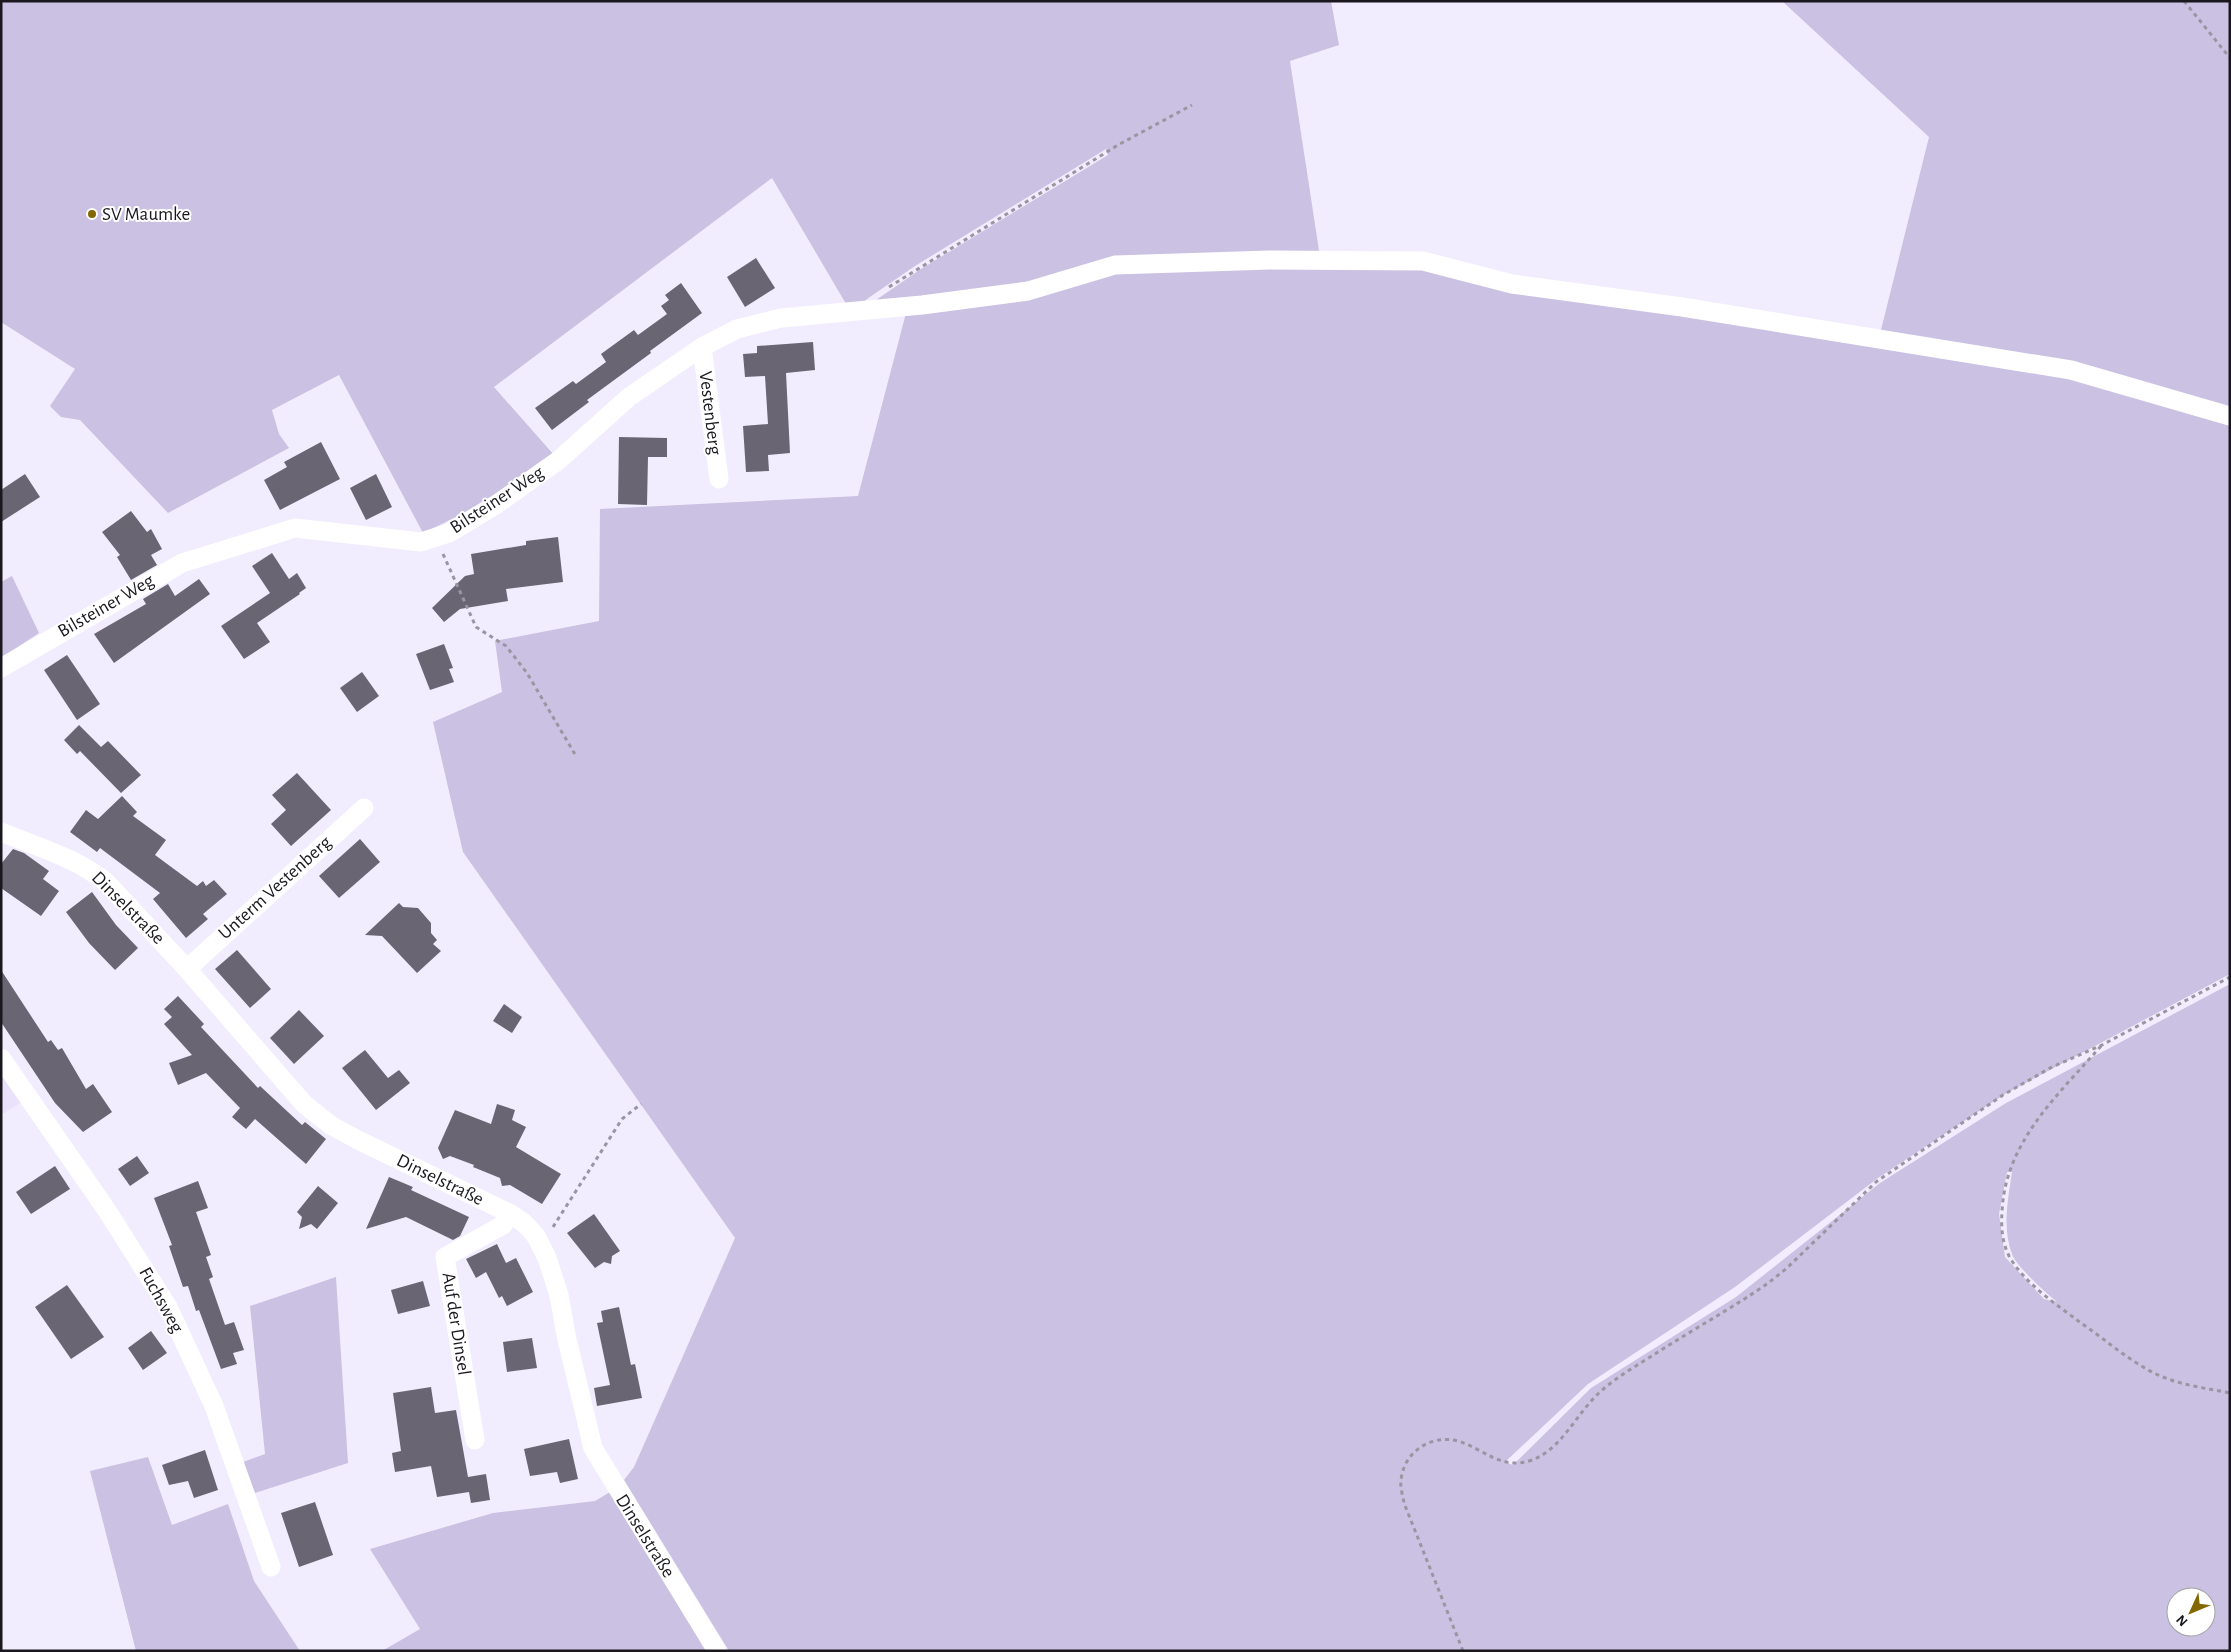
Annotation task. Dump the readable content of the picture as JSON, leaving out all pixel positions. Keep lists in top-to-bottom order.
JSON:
{
  "streets": {
    "street": [
      "Vestenberg",
      "Bilsteiner Weg",
      "Unterm Vestenberg",
      "Dinselstraße",
      "Fuchsweg",
      "Auf der Dinsel"
    ]
  },
  "crossings": [
    ["Vestenberg", "Bilsteiner Weg"],
    ["Unterm Vestenberg", "Dinselstraße"],
    ["Dinselstraße", "Auf der Dinsel"]
  ],
  "places": ["SV Maumke"],
  "north": "bottom left"
}
